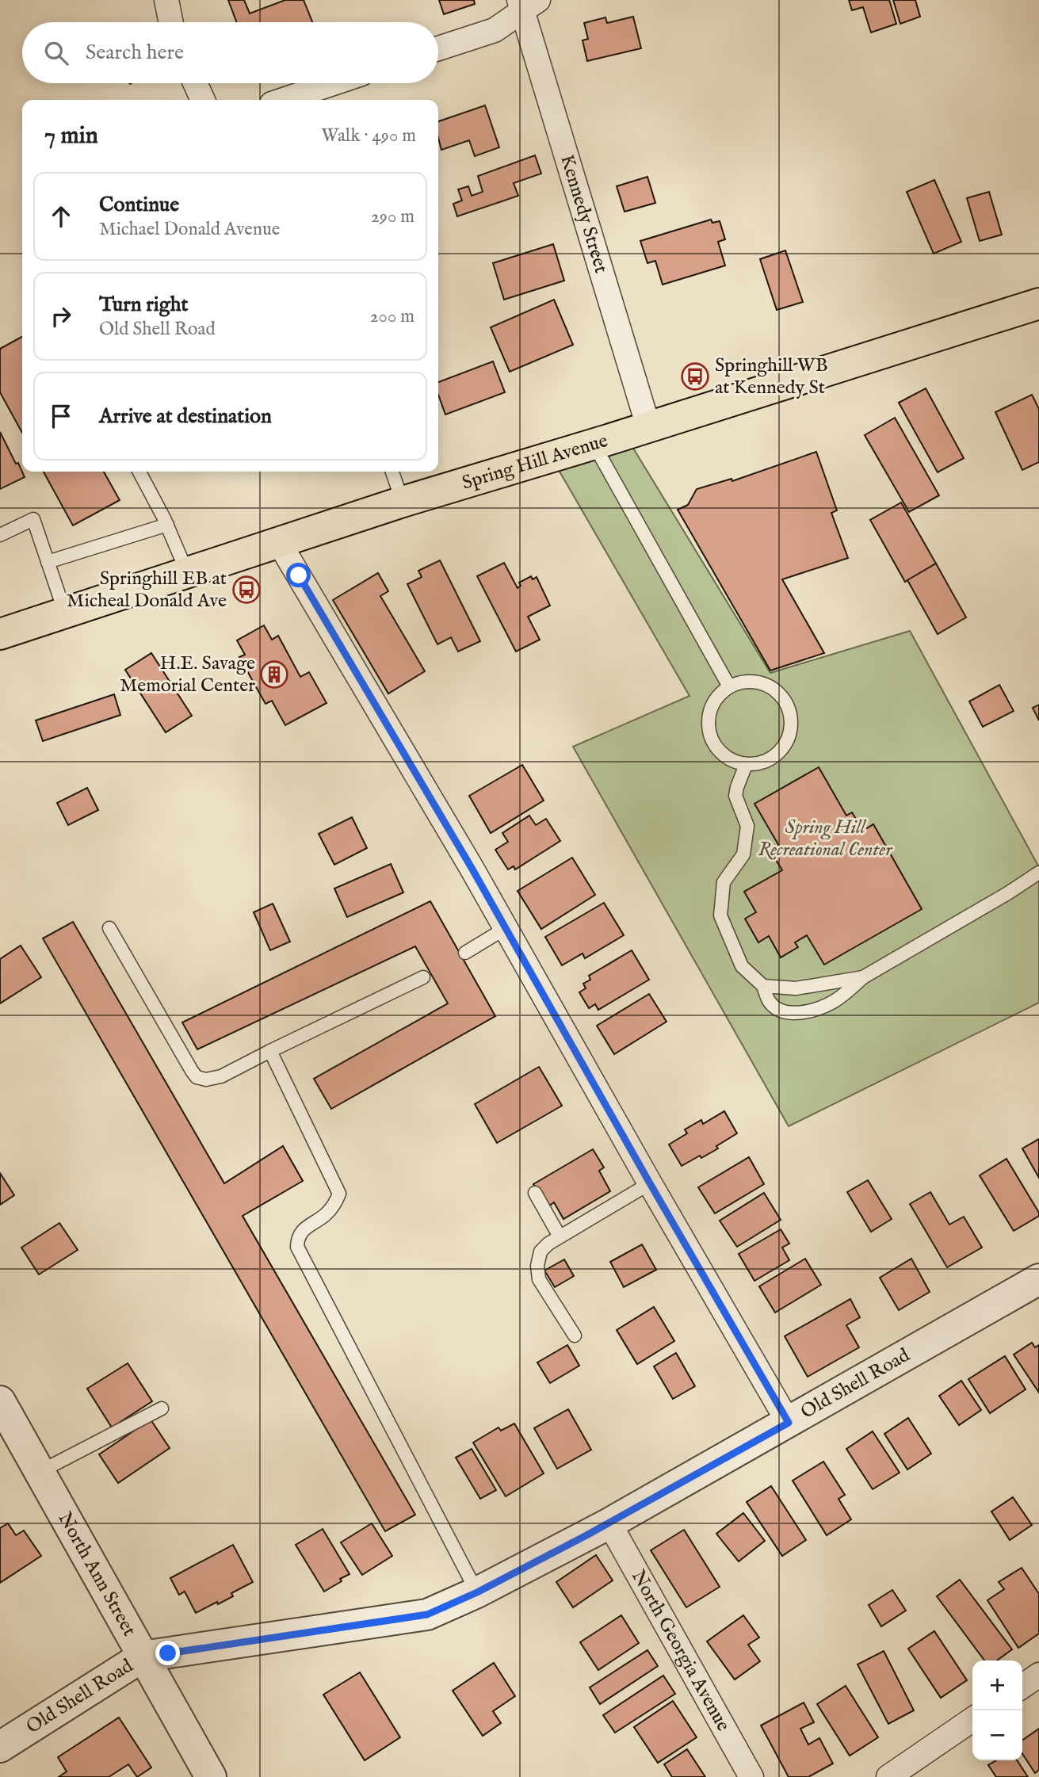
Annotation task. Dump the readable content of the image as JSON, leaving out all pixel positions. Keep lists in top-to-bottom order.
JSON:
{
  "streets": {
    "main road": ["Spring Hill Avenue"],
    "street": [
      "Kennedy Street",
      "Old Shell Road",
      "North Ann Street",
      "North Georgia Avenue"
    ]
  },
  "crossings": [
    ["Kennedy Street", "Spring Hill Avenue"],
    ["Old Shell Road", "North Ann Street"],
    ["Old Shell Road", "North Georgia Avenue"]
  ],
  "parks": ["Spring Hill Recreational Center"],
  "places": {
    "bus stop": ["Springhill WB at Kennedy St", "Springhill EB at Micheal Donald Ave"],
    "building": ["H.E. Savage Memorial Center"]
  },
  "page": {
    "search": "Search here",
    "heading": ["7 min", "Walk · 490 m"],
    "list": [
      ["Continue", "Michael Donald Avenue", "290 m"],
      ["Turn right", "Old Shell Road", "200 m"],
      "Arrive at destination"
    ],
    "map_buttons": ["+", "−"]
  }
}
